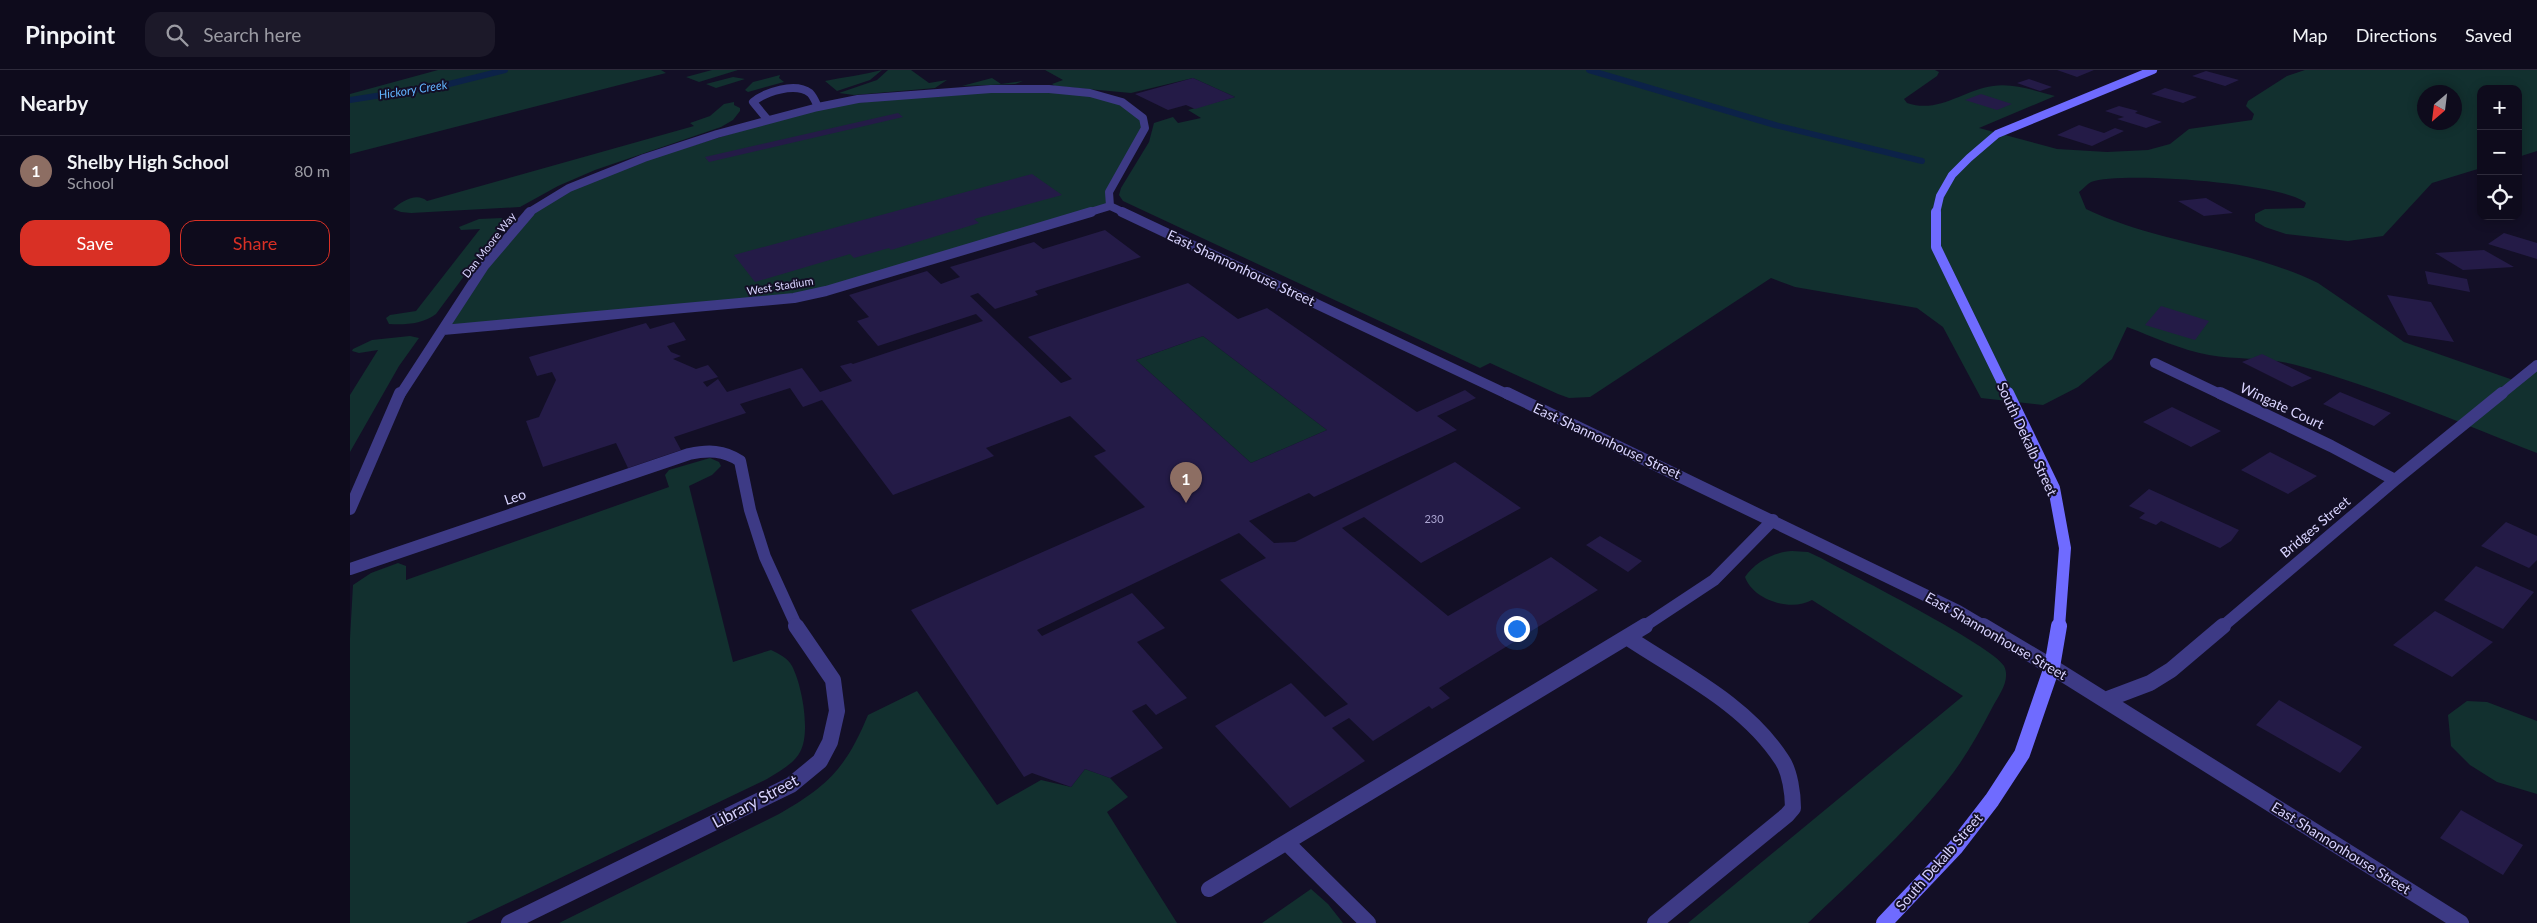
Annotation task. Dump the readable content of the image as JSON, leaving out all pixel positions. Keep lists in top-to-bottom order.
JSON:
{
  "streets": {
    "main road": ["South Dekalb Street"],
    "street": [
      "Dan Moore Way",
      "East Shannonhouse Street",
      "West Stadium",
      "Wingate Court",
      "Leo",
      "Bridges Street",
      "Library Street"
    ]
  },
  "crossings": [
    ["Dan Moore Way", "West Stadium"],
    ["East Shannonhouse Street", "West Stadium"],
    ["East Shannonhouse Street", "South Dekalb Street"],
    ["East Shannonhouse Street", "Bridges Street"],
    ["Wingate Court", "Bridges Street"],
    ["Leo", "Library Street"]
  ],
  "water": ["Hickory Creek"],
  "house_numbers": ["230"],
  "north": "bottom left",
  "page": {
    "header": "Pinpoint",
    "search": "Search here",
    "nav": ["Map", "Directions", "Saved"],
    "heading": "Nearby",
    "map_buttons": ["+", "−"],
    "list": [
      {
        "mark": "1",
        "name": "Shelby High School",
        "note": "School",
        "value": "80 m"
      }
    ],
    "buttons": ["Save", "Share"],
    "pins": "1"
  }
}
